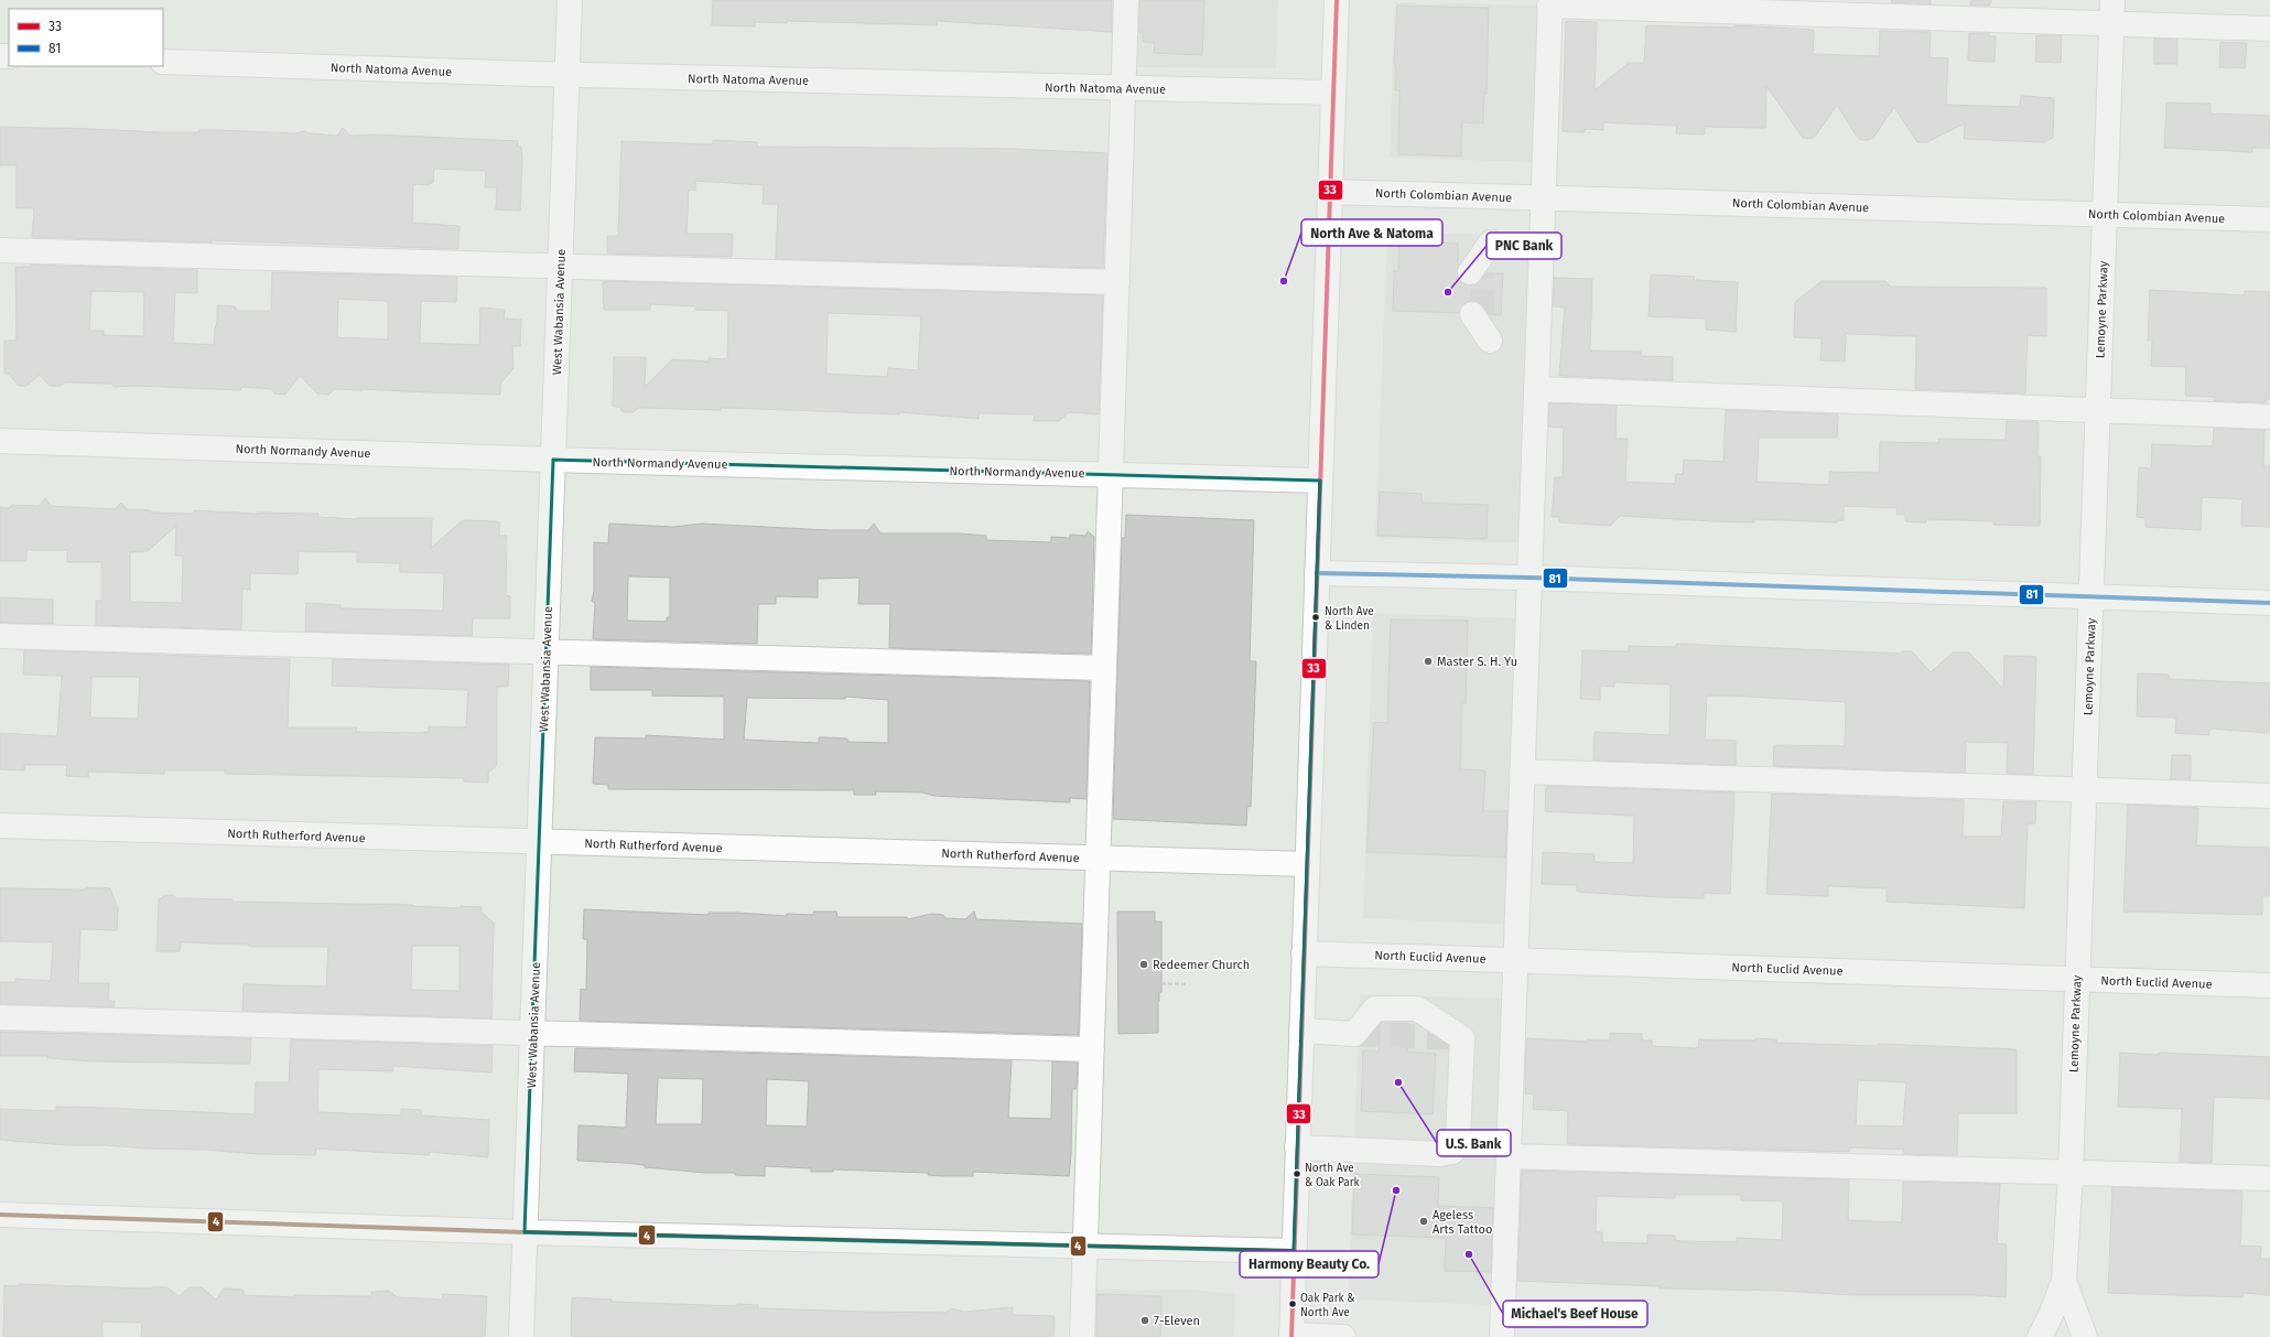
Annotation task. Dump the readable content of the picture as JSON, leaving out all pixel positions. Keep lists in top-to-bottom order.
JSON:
{
  "streets": {
    "street": [
      "North Natoma Avenue",
      "North Colombian Avenue",
      "Lemoyne Parkway",
      "West Wabansia Avenue",
      "North Normandy Avenue",
      "North Rutherford Avenue",
      "North Euclid Avenue"
    ]
  },
  "crossings": [
    ["North Natoma Avenue", "West Wabansia Avenue"],
    ["North Colombian Avenue", "Lemoyne Parkway"],
    ["Lemoyne Parkway", "North Euclid Avenue"],
    ["West Wabansia Avenue", "North Normandy Avenue"],
    ["West Wabansia Avenue", "North Rutherford Avenue"]
  ],
  "places": [
    "North Ave & Natoma",
    "PNC Bank",
    "North Ave & Linden",
    "Master S. H. Yu",
    "Redeemer Church",
    "U.S. Bank",
    "North Ave & Oak Park",
    "Harmony Beauty Co.",
    "Ageless Arts Tattoo",
    "Michael's Beef House",
    "Oak Park & North Ave",
    "7-Eleven"
  ],
  "lines": ["transit line 33", "transit line 81", "transit line 4"],
  "legend": ["33", "81"]
}
